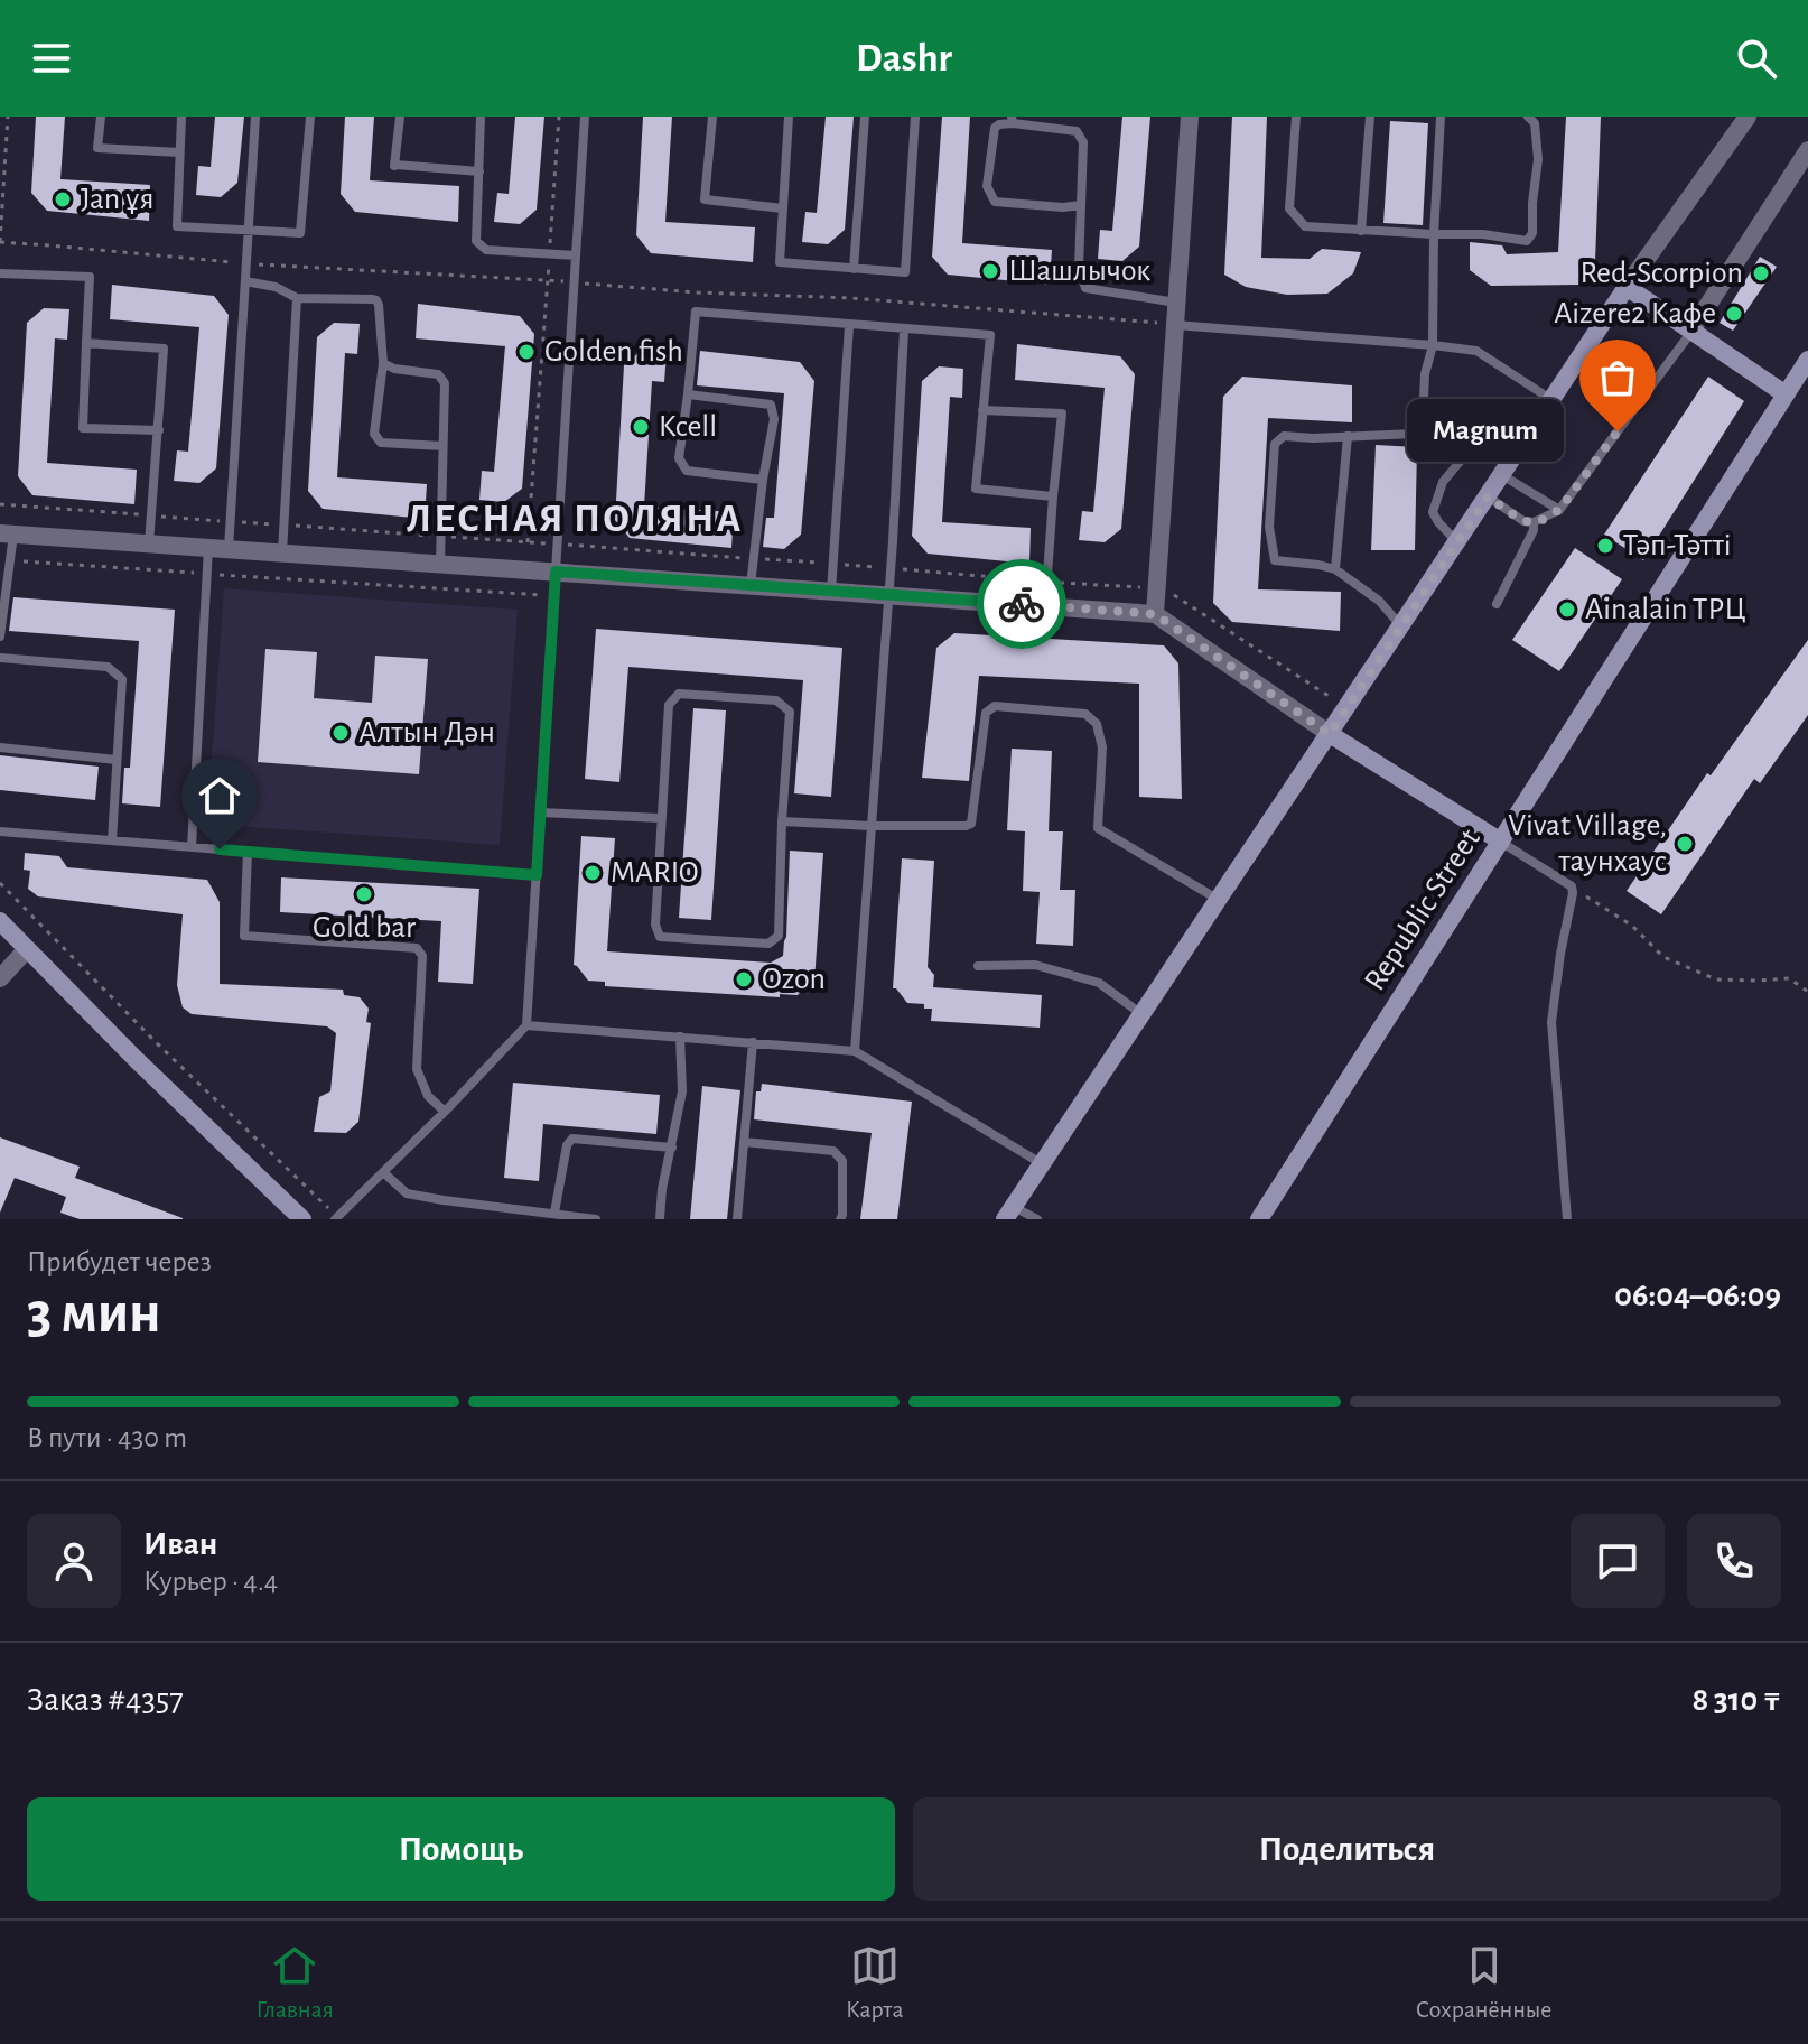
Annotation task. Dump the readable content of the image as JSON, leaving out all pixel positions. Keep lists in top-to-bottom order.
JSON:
{
  "streets": {
    "street": ["Republic Street"]
  },
  "districts": ["ЛЕСНАЯ ПОЛЯНА"],
  "places": [
    "Jan ұя",
    "Шашлычок",
    "Red-Scorpion",
    "Aizere2 Кафе",
    "Golden fish",
    "Kcell",
    "Magnum",
    "Тәп-Тәтті",
    "Ainalain ТРЦ",
    "Алтын Дән",
    "Vivat Village, таунхаус",
    "MARIO",
    "Gold bar",
    "Ozon"
  ],
  "page": {
    "header": "Dashr",
    "bubble": "Magnum",
    "heading": ["3 мин", "Прибудет через", "06:04–06:09"],
    "panel": [
      "Иван",
      "Курьер · 4.4",
      "Заказ #4357",
      "8 310 ₸"
    ],
    "bar": "В пути · 430 m",
    "buttons": ["Помощь", "Поделиться"],
    "tabs": ["Главная", "Карта", "Сохранённые"]
  }
}
